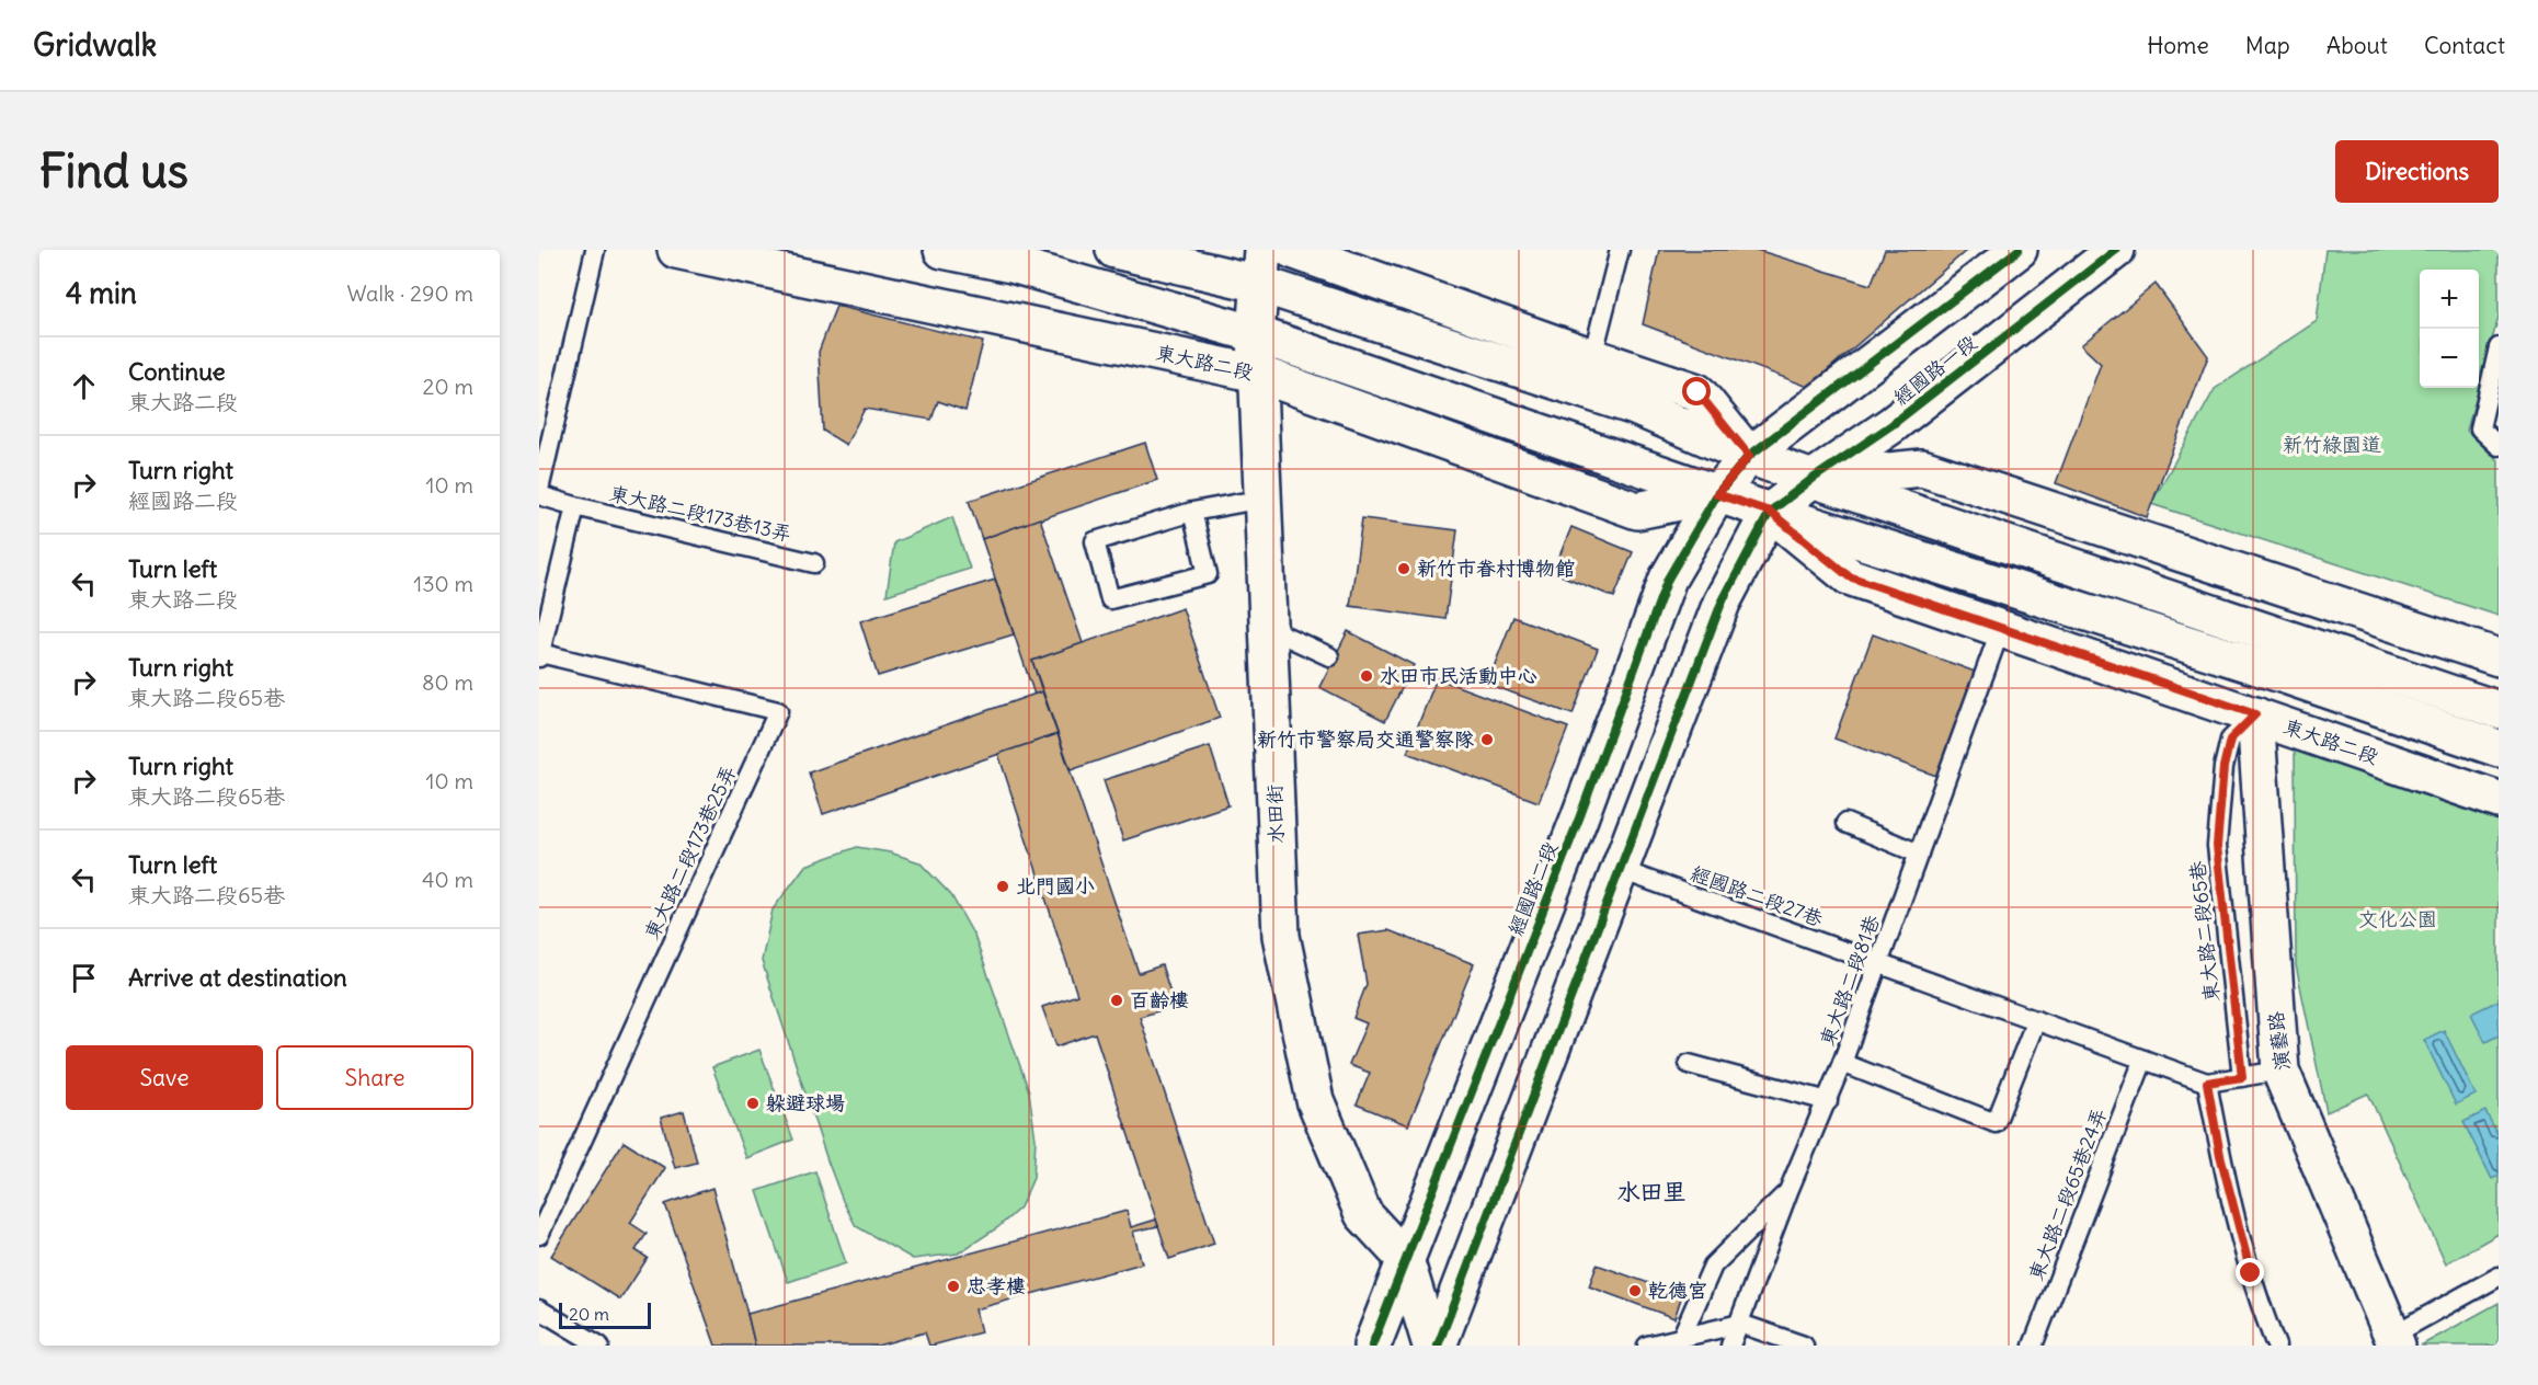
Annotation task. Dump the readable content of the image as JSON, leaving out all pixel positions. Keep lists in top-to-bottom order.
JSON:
{
  "streets": {
    "main road": [
      "東大路二段",
      "經國路一段",
      "水田街",
      "經國路二段",
      "演藝路"
    ],
    "lane": [
      "東大路二段173巷13弄",
      "東大路二段173巷25弄",
      "經國路二段27巷",
      "東大路二段65巷",
      "東大路二段81巷",
      "東大路二段65巷24弄"
    ]
  },
  "crossings": [
    ["東大路二段", "經國路一段"],
    ["東大路二段", "水田街"],
    ["東大路二段", "經國路二段"],
    ["東大路二段", "東大路二段65巷"],
    ["東大路二段", "東大路二段81巷"],
    ["東大路二段", "演藝路"],
    ["水田街", "經國路二段"],
    ["經國路二段27巷", "東大路二段81巷"],
    ["東大路二段65巷", "演藝路"]
  ],
  "districts": ["水田里"],
  "parks": ["新竹綠園道", "文化公園"],
  "places": [
    "新竹市眷村博物館",
    "水田市民活動中心",
    "新竹市警察局交通警察隊",
    "北門國小",
    "百齡樓",
    "躲避球場",
    "忠孝樓",
    "乾德宮"
  ],
  "scale_bar": "20 m",
  "page": {
    "header": "Gridwalk",
    "nav": [
      "Home",
      "Map",
      "About",
      "Contact"
    ],
    "buttons": [
      "Directions",
      ["Save", "Share"]
    ],
    "title": "Find us",
    "heading": ["4 min", "Walk · 290 m"],
    "map_buttons": ["+", "−"],
    "list": [
      ["Continue", "東大路二段", "20 m"],
      ["Turn right", "經國路二段", "10 m"],
      ["Turn left", "東大路二段", "130 m"],
      ["Turn right", "東大路二段65巷", "80 m"],
      ["Turn right", "東大路二段65巷", "10 m"],
      ["Turn left", "東大路二段65巷", "40 m"],
      "Arrive at destination"
    ],
    "scale": "20 m"
  }
}
